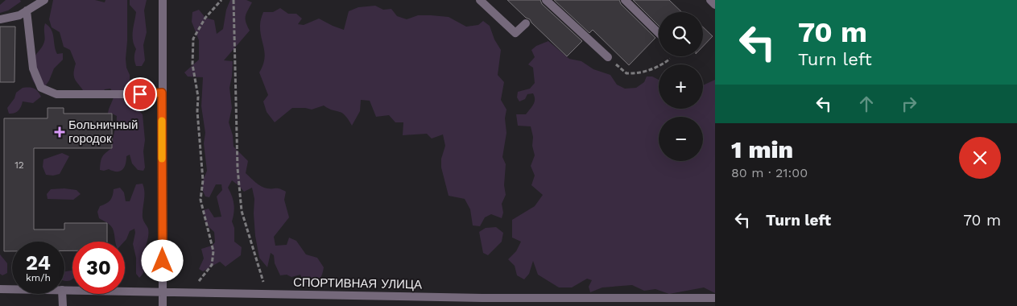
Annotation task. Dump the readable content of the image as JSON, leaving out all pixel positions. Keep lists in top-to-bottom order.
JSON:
{
  "streets": {
    "street": ["СПОРТИВНАЯ УЛИЦА"]
  },
  "places": {
    "health": ["Больничный городок"]
  },
  "house_numbers": ["12"],
  "page": {
    "turn": ["70 m", "Turn left"],
    "map_buttons": ["+", "−"],
    "heading": ["1 min", "80 m · 21:00"],
    "list": [
      {
        "name": "Turn left",
        "value": "70 m"
      }
    ],
    "speed": "24 km/h",
    "limit": "30"
  }
}
